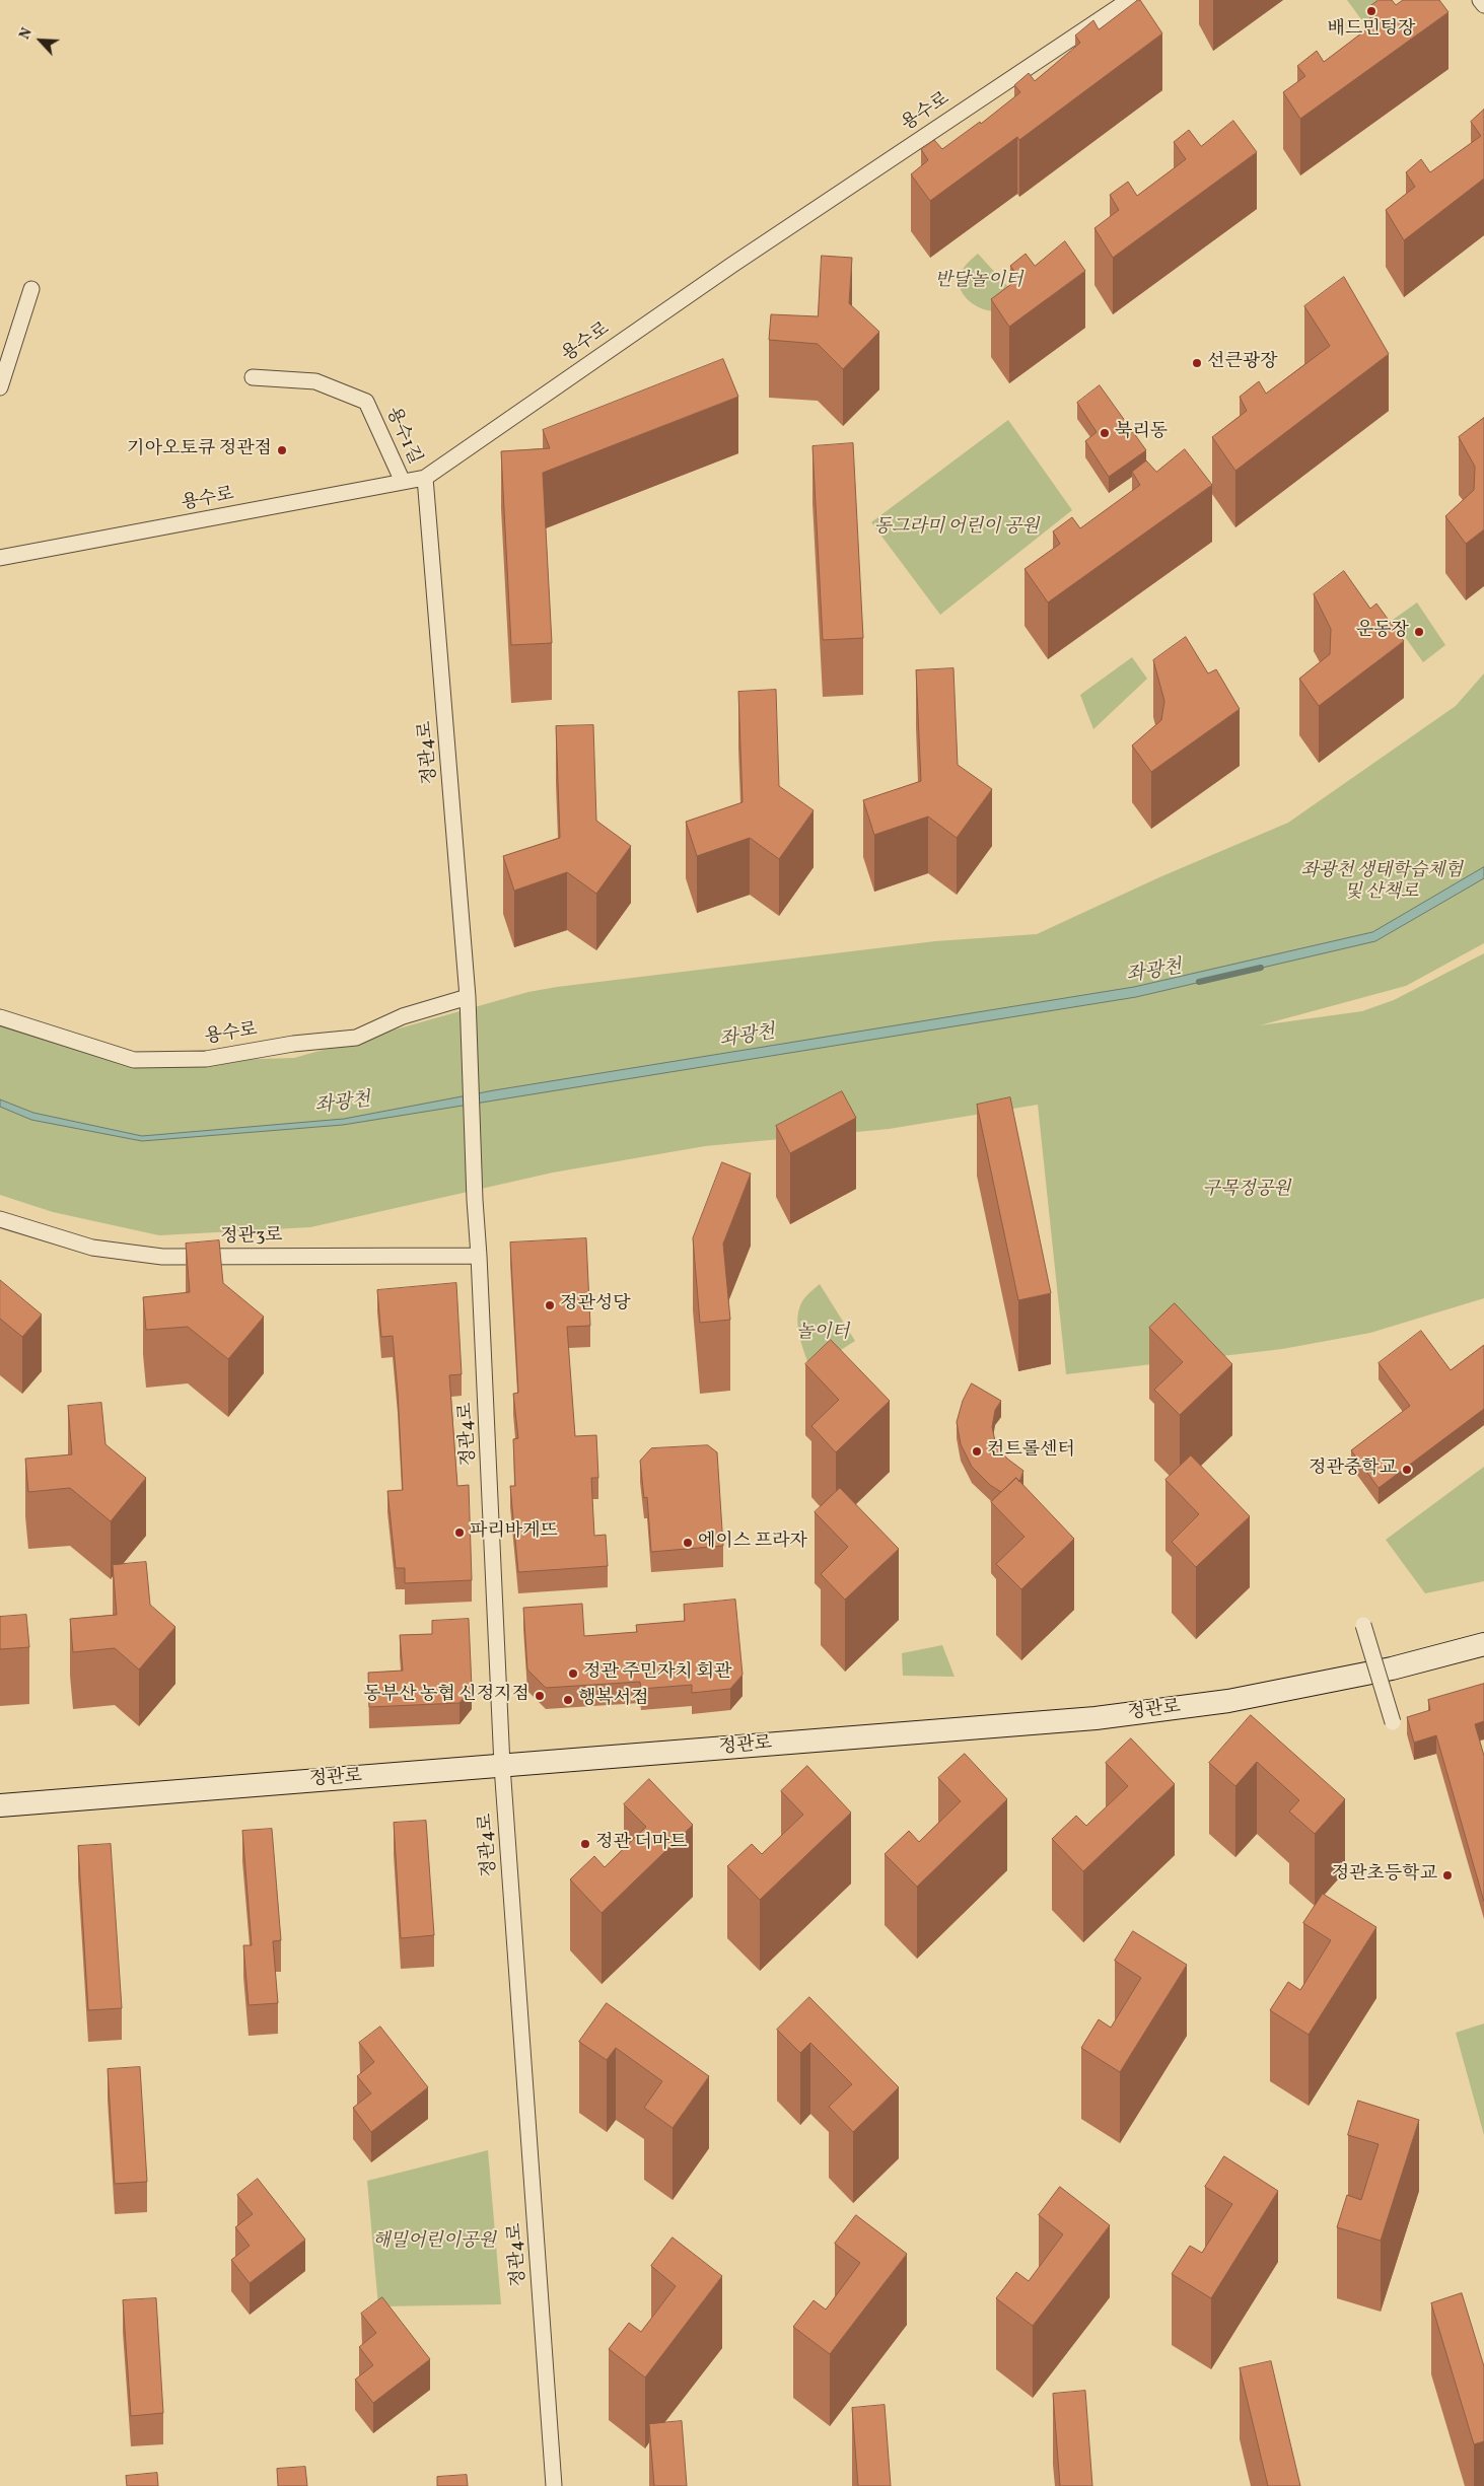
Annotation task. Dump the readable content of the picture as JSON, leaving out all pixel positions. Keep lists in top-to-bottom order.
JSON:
{
  "streets": {
    "street": [
      "용수로",
      "용수1길",
      "정관4로",
      "정관3로",
      "정관로"
    ]
  },
  "crossings": [
    ["용수로", "용수1길"],
    ["용수로", "정관4로"],
    ["정관4로", "정관3로"],
    ["정관4로", "정관로"]
  ],
  "water": ["좌광천"],
  "parks": [
    "반달놀이터",
    "동그라미 어린이 공원",
    "좌광천 생태학습체험 및 산책로",
    "구목정공원",
    "놀이터",
    "해밀어린이공원"
  ],
  "places": [
    "배드민텅장",
    "선큰광장",
    "북리동",
    "기아오토큐 정관점",
    "운동장",
    "정관성당",
    "컨트롤센터",
    "정관중학교",
    "파리바게뜨",
    "에이스 프라자",
    "정관 주민자치 회관",
    "동부산 농협 신정지점",
    "행복서점",
    "정관 더마트",
    "정관초등학교"
  ],
  "north": "top left"
}
